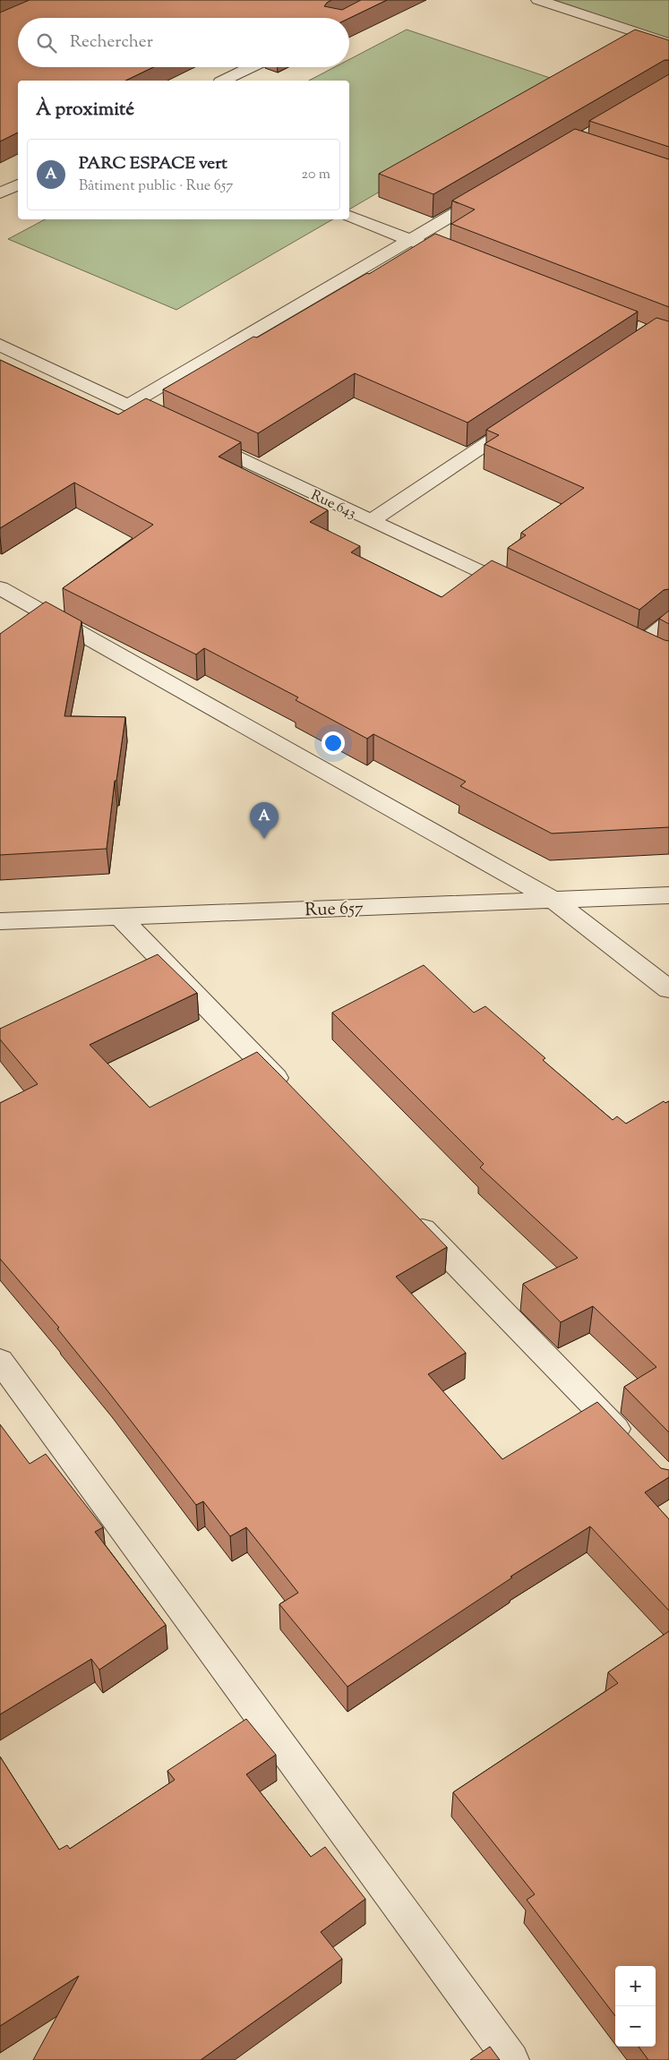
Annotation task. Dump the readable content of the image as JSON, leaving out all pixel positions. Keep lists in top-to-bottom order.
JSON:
{
  "streets": {
    "street": ["Rue 643", "Rue 657"]
  },
  "page": {
    "search": "Rechercher",
    "heading": "À proximité",
    "list": [
      {
        "mark": "A",
        "name": "PARC ESPACE vert",
        "note": "Bâtiment public · Rue 657",
        "value": "20 m"
      }
    ],
    "pins": "A",
    "map_buttons": ["+", "−"]
  }
}
